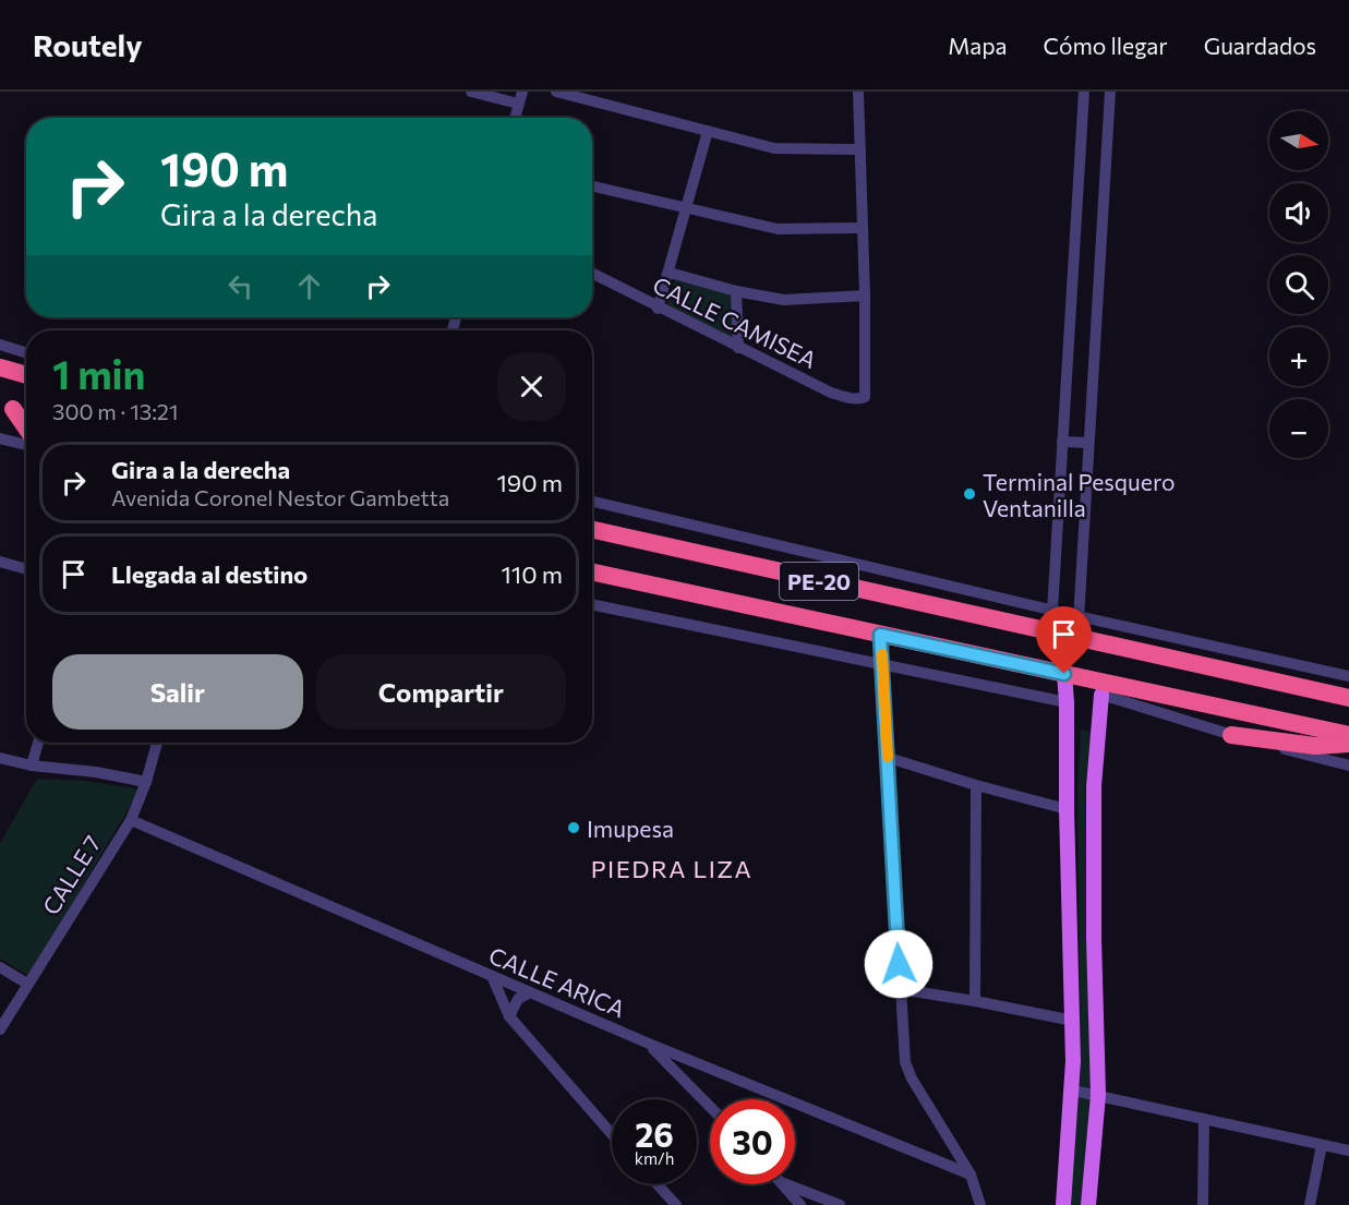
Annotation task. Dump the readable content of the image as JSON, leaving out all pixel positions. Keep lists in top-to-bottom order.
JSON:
{
  "streets": {
    "highway": ["PE-20"],
    "street": ["CALLE CAMISEA", "CALLE 7", "CALLE ARICA"]
  },
  "crossings": [
    ["CALLE 7", "CALLE ARICA"]
  ],
  "districts": ["PIEDRA LIZA"],
  "places": ["Terminal Pesquero Ventanilla", "Imupesa"],
  "north": "right",
  "page": {
    "header": "Routely",
    "nav": ["Mapa", "Cómo llegar", "Guardados"],
    "map_buttons": ["+", "−"],
    "turn": ["190 m", "Gira a la derecha"],
    "heading": ["1 min", "300 m · 13:21"],
    "list": [
      {
        "name": "Gira a la derecha",
        "note": "Avenida Coronel Nestor Gambetta",
        "value": "190 m"
      },
      {
        "name": "Llegada al destino",
        "value": "110 m"
      }
    ],
    "buttons": ["Salir", "Compartir"],
    "speed": "26 km/h",
    "limit": "30"
  }
}
